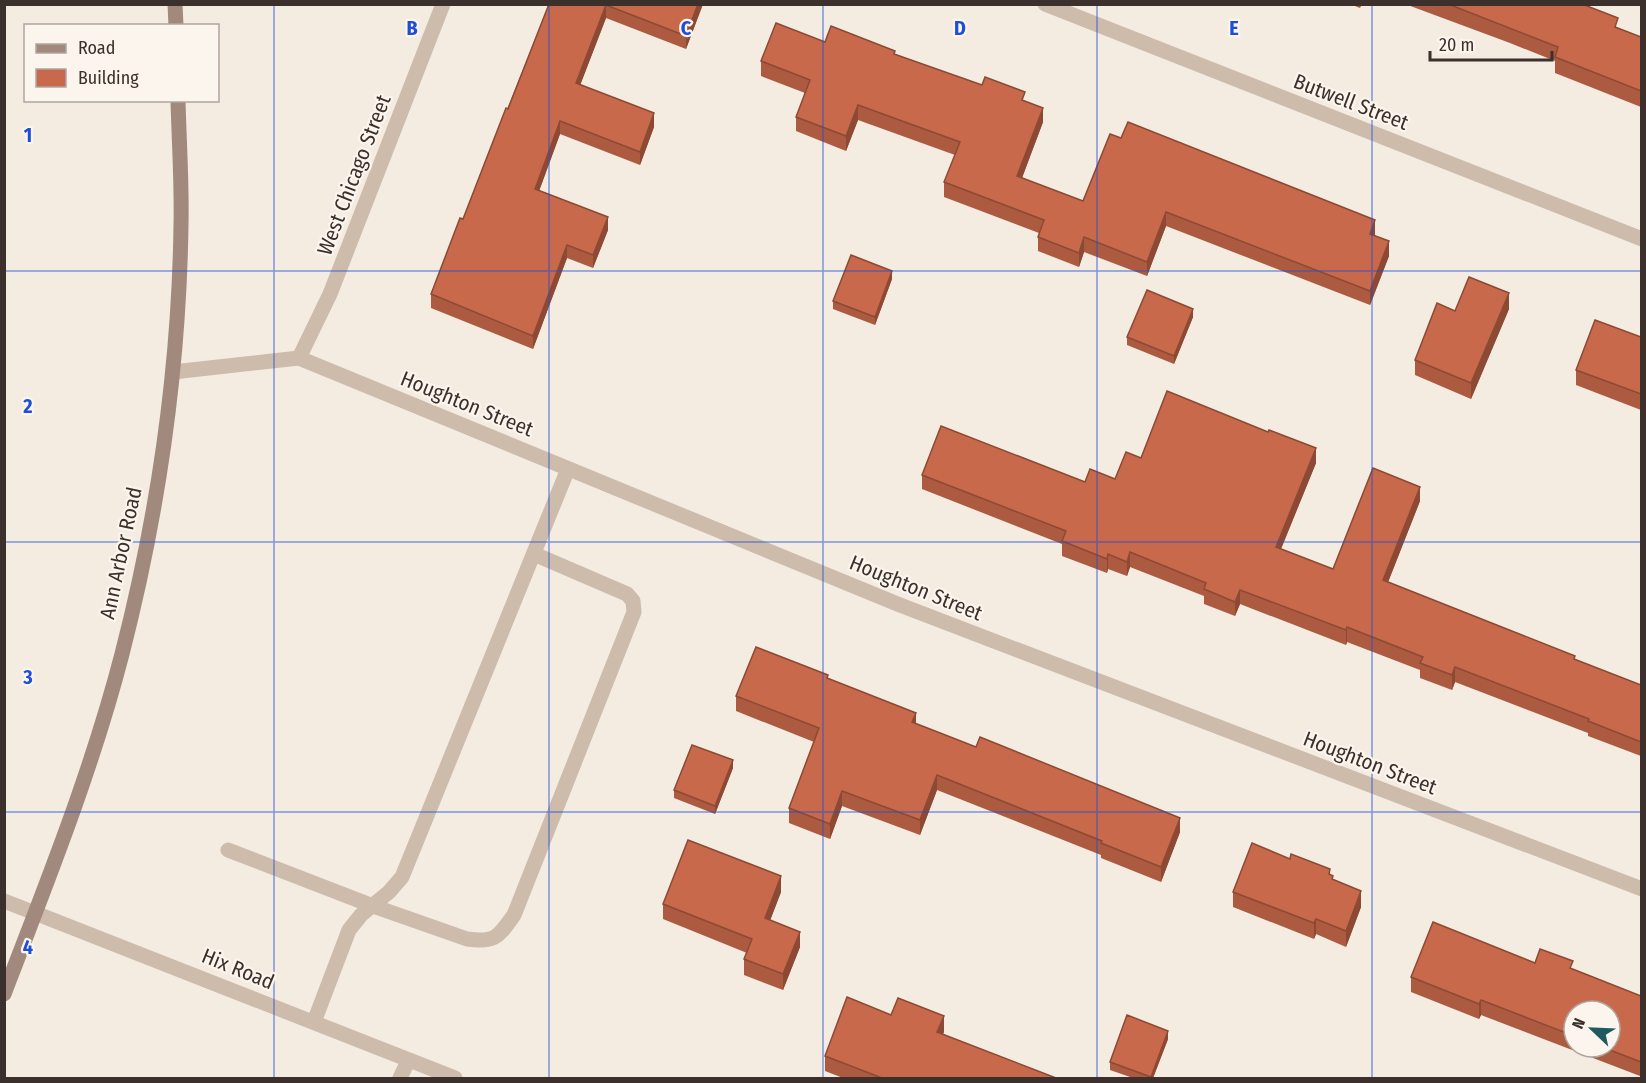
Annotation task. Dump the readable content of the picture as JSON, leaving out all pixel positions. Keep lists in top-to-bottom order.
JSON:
{
  "streets": {
    "main road": ["Ann Arbor Road"],
    "street": [
      "Butwell Street",
      "West Chicago Street",
      "Houghton Street",
      "Hix Road"
    ]
  },
  "crossings": [
    ["West Chicago Street", "Houghton Street"],
    ["Houghton Street", "Ann Arbor Road"],
    ["Ann Arbor Road", "Hix Road"]
  ],
  "legend": ["Road", "Building"],
  "scale_bar": "20 m",
  "north": "top left",
  "grid": {
    "columns": [
      "B",
      "C",
      "D",
      "E"
    ],
    "rows": [
      "1",
      "2",
      "3",
      "4"
    ]
  }
}
